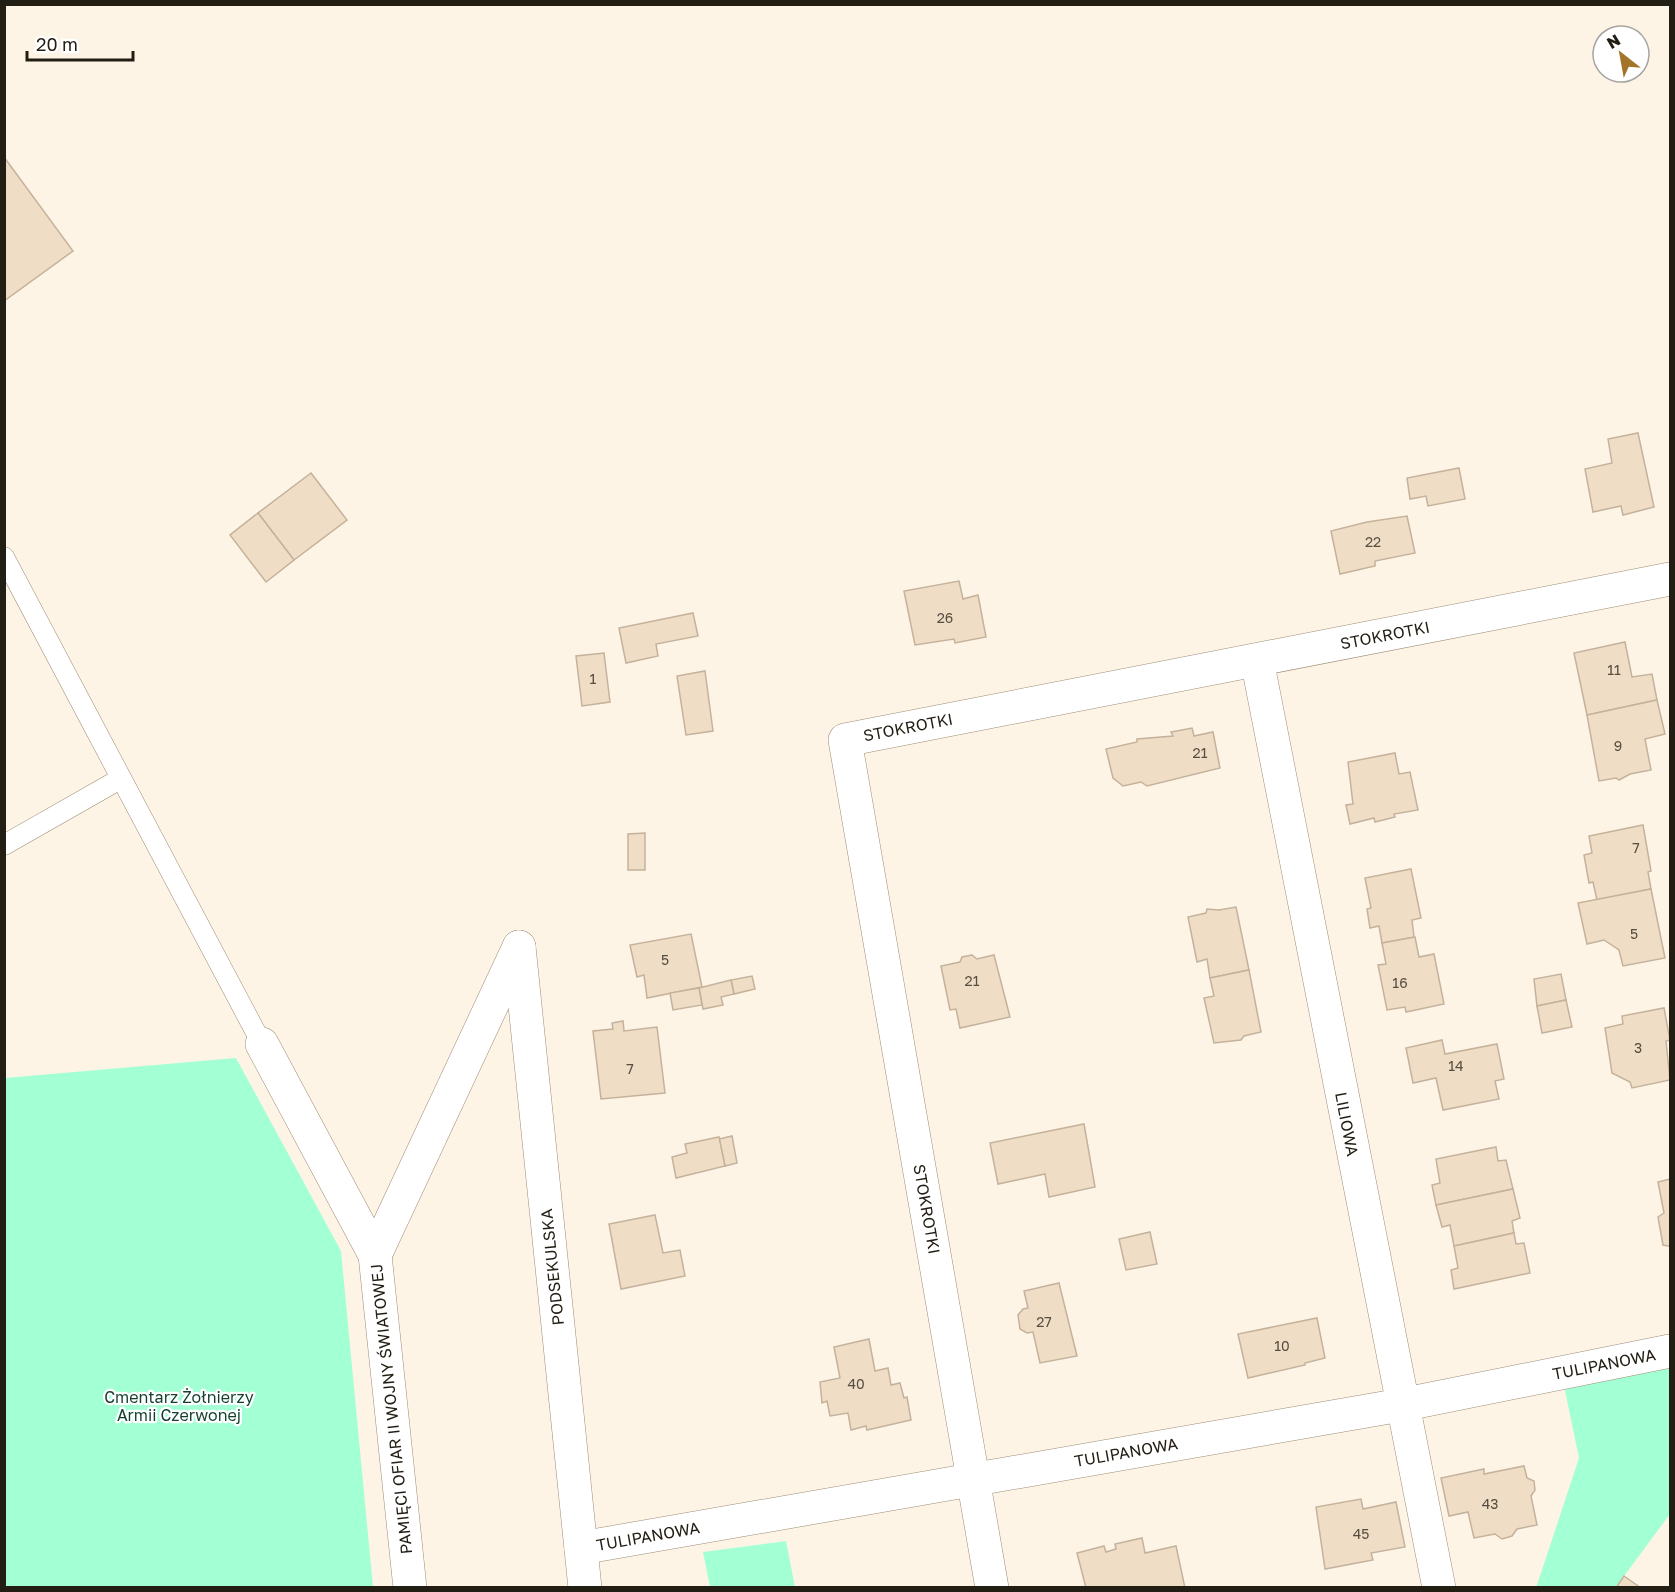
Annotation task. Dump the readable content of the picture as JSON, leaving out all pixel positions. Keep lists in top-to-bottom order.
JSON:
{
  "streets": {
    "street": [
      "STOKROTKI",
      "LILIOWA",
      "PODSEKULSKA",
      "TULIPANOWA",
      "PAMIĘCI OFIAR II WOJNY ŚWIATOWEJ"
    ]
  },
  "crossings": [
    ["STOKROTKI", "LILIOWA"],
    ["STOKROTKI", "TULIPANOWA"],
    ["LILIOWA", "TULIPANOWA"],
    ["PODSEKULSKA", "TULIPANOWA"],
    ["PODSEKULSKA", "PAMIĘCI OFIAR II WOJNY ŚWIATOWEJ"]
  ],
  "parks": ["Cmentarz Żołnierzy Armii Czerwonej"],
  "house_numbers": [
    "22",
    "26",
    "11",
    "1",
    "9",
    "21",
    "7",
    "5",
    "5",
    "21",
    "16",
    "3",
    "14",
    "7",
    "27",
    "10",
    "40",
    "43",
    "45"
  ],
  "scale_bar": "20 m",
  "north": "top left"
}
